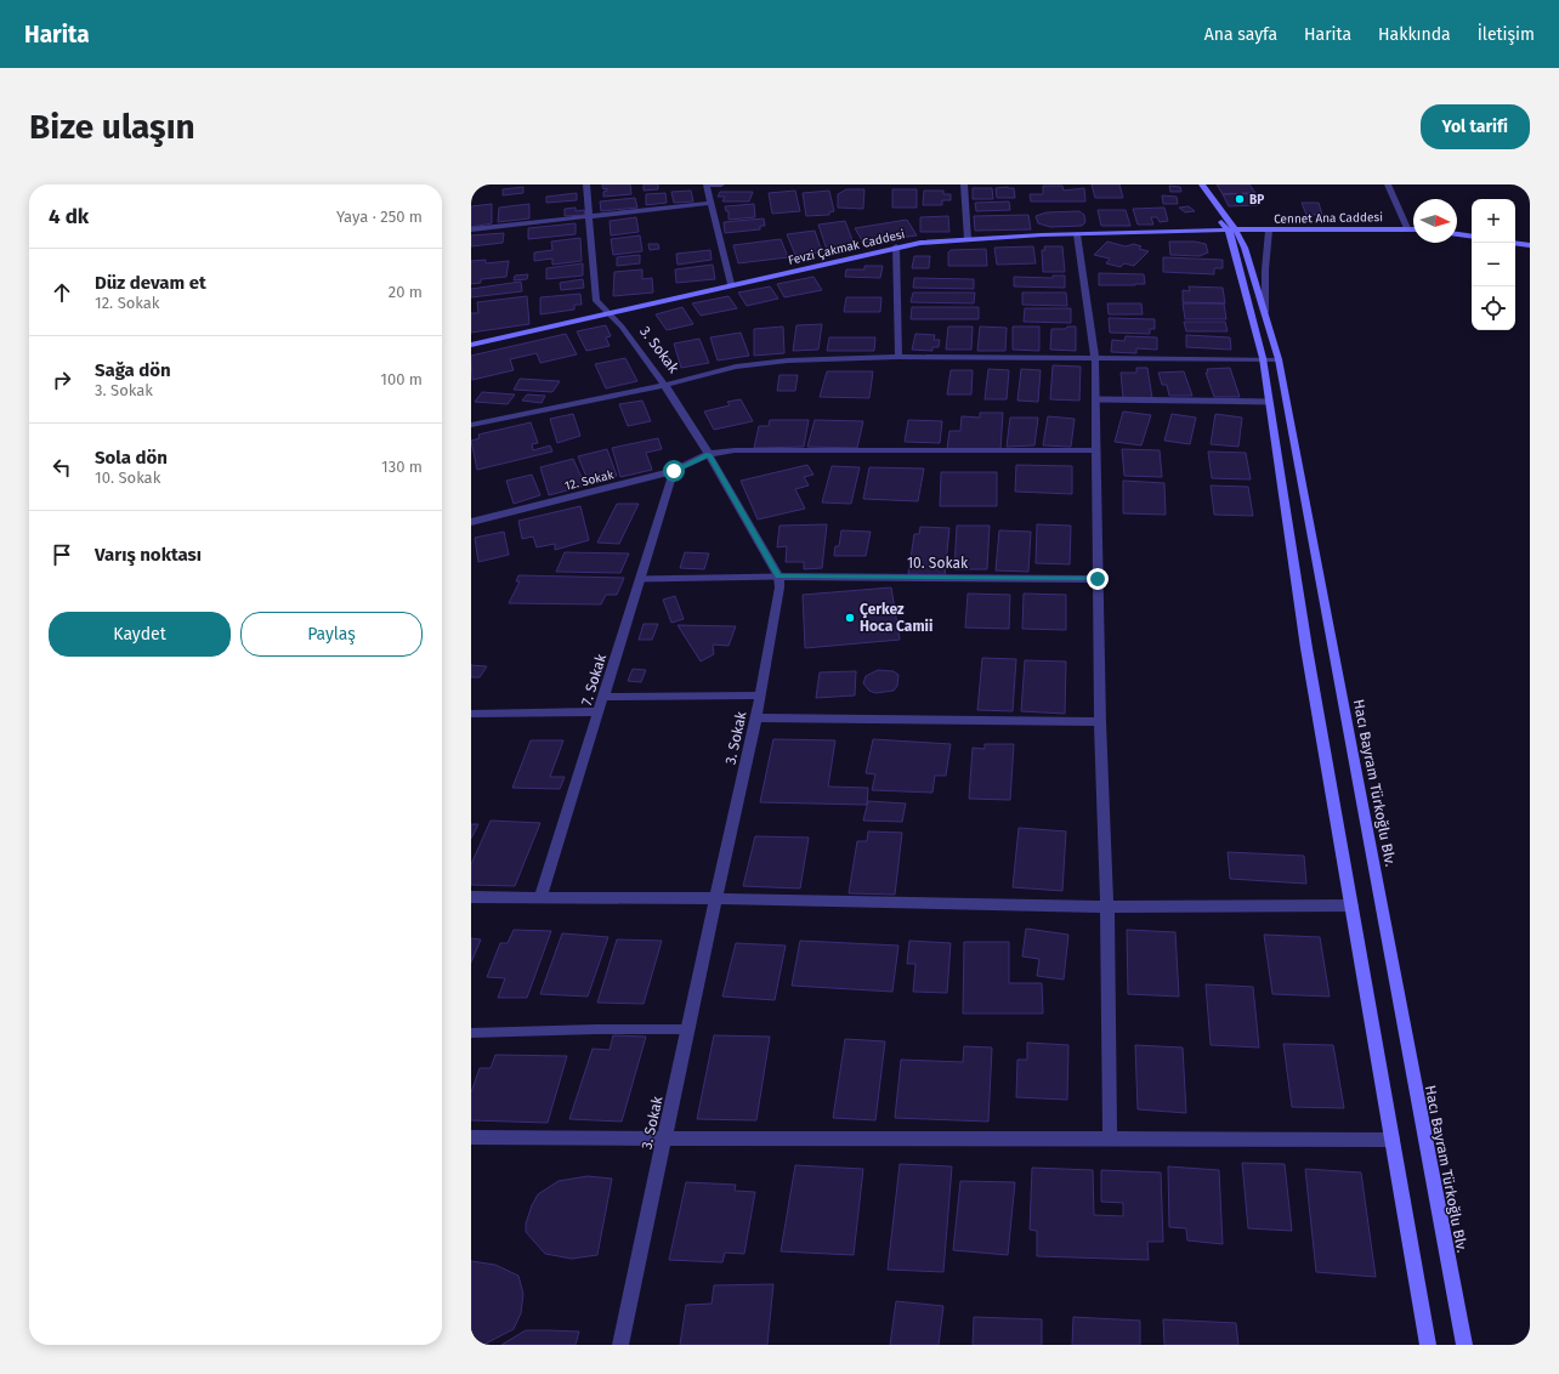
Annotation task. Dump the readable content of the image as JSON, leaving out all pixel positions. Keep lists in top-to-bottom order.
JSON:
{
  "streets": {
    "street": [
      "Cennet Ana Caddesi",
      "Fevzi Çakmak Caddesi",
      "3. Sokak",
      "12. Sokak",
      "10. Sokak",
      "7. Sokak",
      "Hacı Bayram Türkoğlu Blv."
    ]
  },
  "crossings": [
    ["Cennet Ana Caddesi", "Fevzi Çakmak Caddesi"],
    ["Cennet Ana Caddesi", "Hacı Bayram Türkoğlu Blv."],
    ["Fevzi Çakmak Caddesi", "3. Sokak"],
    ["Fevzi Çakmak Caddesi", "Hacı Bayram Türkoğlu Blv."],
    ["3. Sokak", "12. Sokak"],
    ["3. Sokak", "10. Sokak"],
    ["12. Sokak", "7. Sokak"]
  ],
  "places": ["BP", "Çerkez Hoca Camii"],
  "north": "right",
  "page": {
    "header": "Harita",
    "nav": [
      "Ana sayfa",
      "Harita",
      "Hakkında",
      "İletişim"
    ],
    "buttons": [
      "Yol tarifi",
      ["Kaydet", "Paylaş"]
    ],
    "title": "Bize ulaşın",
    "heading": ["4 dk", "Yaya · 250 m"],
    "map_buttons": ["+", "−"],
    "list": [
      ["Düz devam et", "12. Sokak", "20 m"],
      ["Sağa dön", "3. Sokak", "100 m"],
      ["Sola dön", "10. Sokak", "130 m"],
      "Varış noktası"
    ]
  }
}
